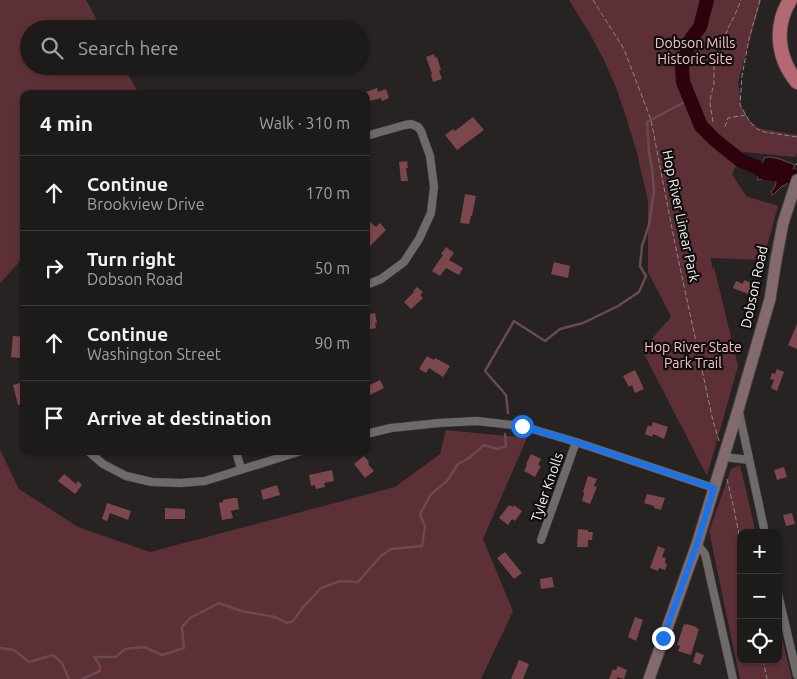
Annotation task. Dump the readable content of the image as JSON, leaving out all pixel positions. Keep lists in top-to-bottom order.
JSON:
{
  "streets": {
    "street": ["Dobson Road", "Tyler Knolls"],
    "path": ["Hop River Linear Park"]
  },
  "crossings": [
    ["Hop River Linear Park", "Dobson Road"]
  ],
  "parks": ["Dobson Mills Historic Site", "Hop River State Park Trail"],
  "page": {
    "search": "Search here",
    "heading": ["4 min", "Walk · 310 m"],
    "list": [
      ["Continue", "Brookview Drive", "170 m"],
      ["Turn right", "Dobson Road", "50 m"],
      ["Continue", "Washington Street", "90 m"],
      "Arrive at destination"
    ],
    "map_buttons": ["+", "−"]
  }
}
